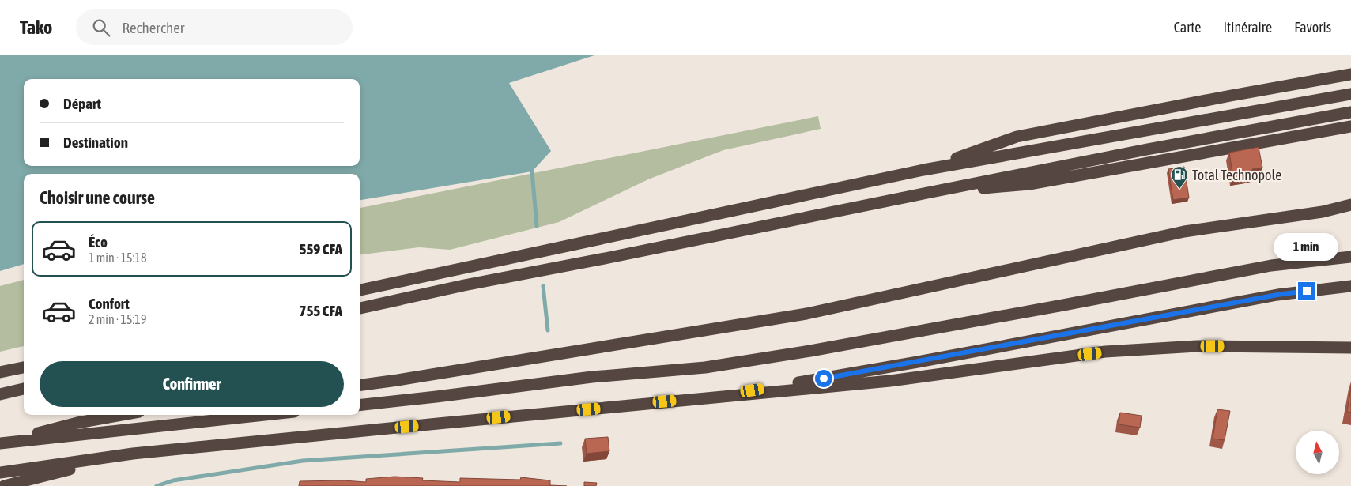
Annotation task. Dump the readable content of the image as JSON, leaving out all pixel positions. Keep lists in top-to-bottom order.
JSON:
{
  "places": {
    "fuel station": ["Total Technopole"]
  },
  "north": "top",
  "page": {
    "header": "Tako",
    "search": "Rechercher",
    "nav": ["Carte", "Itinéraire", "Favoris"],
    "banner": ["Départ", "Destination"],
    "heading": "Choisir une course",
    "list": [
      {
        "name": "Éco",
        "note": "1 min · 15:18",
        "value": "559 CFA"
      },
      {
        "name": "Confort",
        "note": "2 min · 15:19",
        "value": "755 CFA"
      }
    ],
    "bubble": "1 min",
    "buttons": "Confirmer"
  }
}
